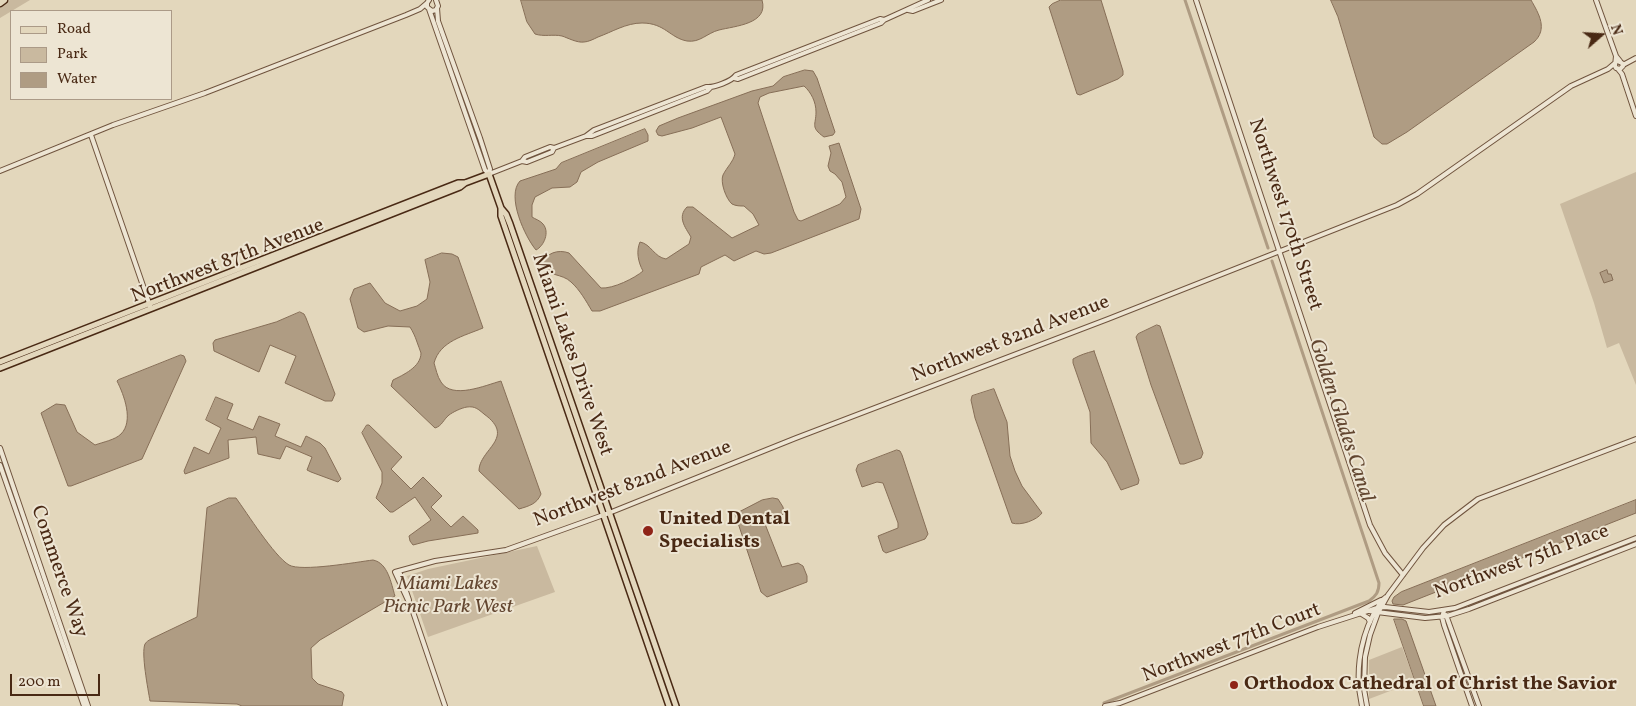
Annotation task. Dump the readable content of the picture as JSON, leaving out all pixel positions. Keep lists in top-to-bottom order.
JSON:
{
  "streets": {
    "main road": ["Northwest 87th Avenue", "Miami Lakes Drive West"],
    "street": [
      "Northwest 170th Street",
      "Northwest 82nd Avenue",
      "Northwest 75th Place",
      "Commerce Way",
      "Northwest 77th Court"
    ]
  },
  "crossings": [
    ["Northwest 170th Street", "Northwest 82nd Avenue"],
    ["Northwest 87th Avenue", "Miami Lakes Drive West"],
    ["Northwest 82nd Avenue", "Miami Lakes Drive West"],
    ["Northwest 75th Place", "Northwest 77th Court"]
  ],
  "water": ["Golden Glades Canal"],
  "parks": ["Miami Lakes Picnic Park West"],
  "places": ["United Dental Specialists", "Orthodox Cathedral of Christ the Savior"],
  "legend": ["Road", "Park", "Water"],
  "scale_bar": "200 m",
  "north": "right"
}
